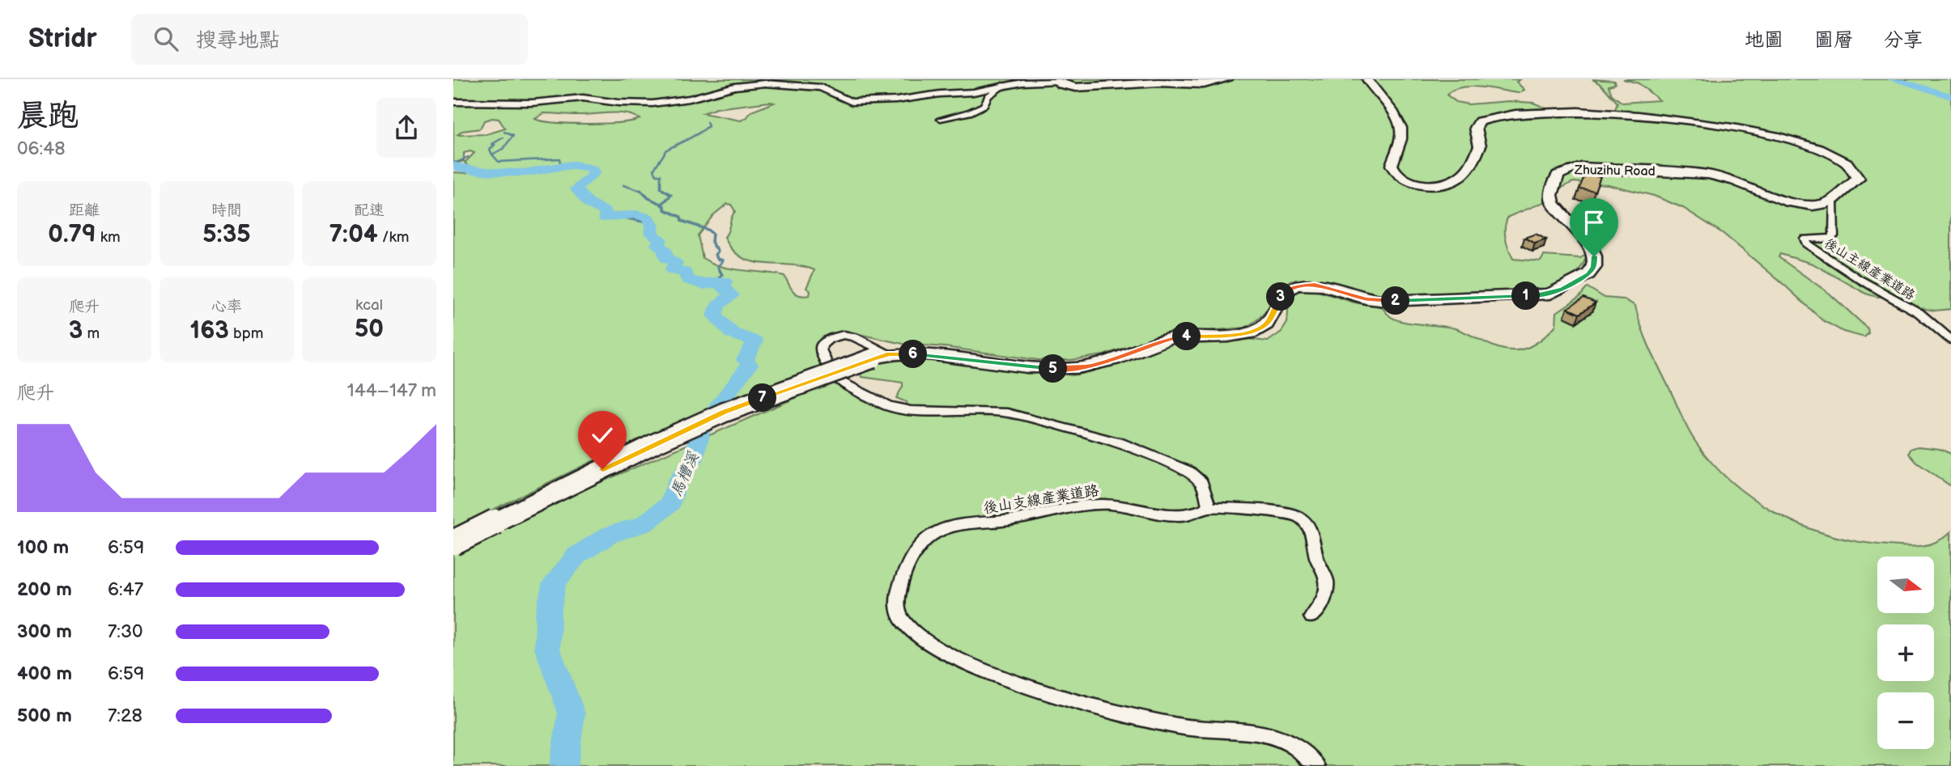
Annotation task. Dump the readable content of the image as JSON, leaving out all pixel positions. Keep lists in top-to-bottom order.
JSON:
{
  "streets": {
    "main road": ["Zhuzihu Road"],
    "street": ["後山主線產業道路", "後山支線產業道路"]
  },
  "crossings": [
    ["Zhuzihu Road", "後山主線產業道路"]
  ],
  "water": ["馬槽溪"],
  "north": "right",
  "page": {
    "header": "Stridr",
    "search": "搜尋地點",
    "nav": ["地圖", "圖層", "分享"],
    "heading": ["晨跑", "06:48"],
    "stats": [
      ["距離", "0.79 km"],
      ["時間", "5:35"],
      ["配速", "7:04 /km"],
      ["爬升", "3 m"],
      ["心率", "163 bpm"],
      ["kcal", "50"]
    ],
    "pins": [
      "1",
      "3",
      "2",
      "4",
      "6",
      "5",
      "7"
    ],
    "chart": ["爬升", "144–147 m"],
    "list": [
      {
        "name": "100 m",
        "note": "6:59"
      },
      {
        "name": "200 m",
        "note": "6:47"
      },
      {
        "name": "300 m",
        "note": "7:30"
      },
      {
        "name": "400 m",
        "note": "6:59"
      },
      {
        "name": "500 m",
        "note": "7:28"
      }
    ],
    "map_buttons": ["+", "−"]
  }
}
